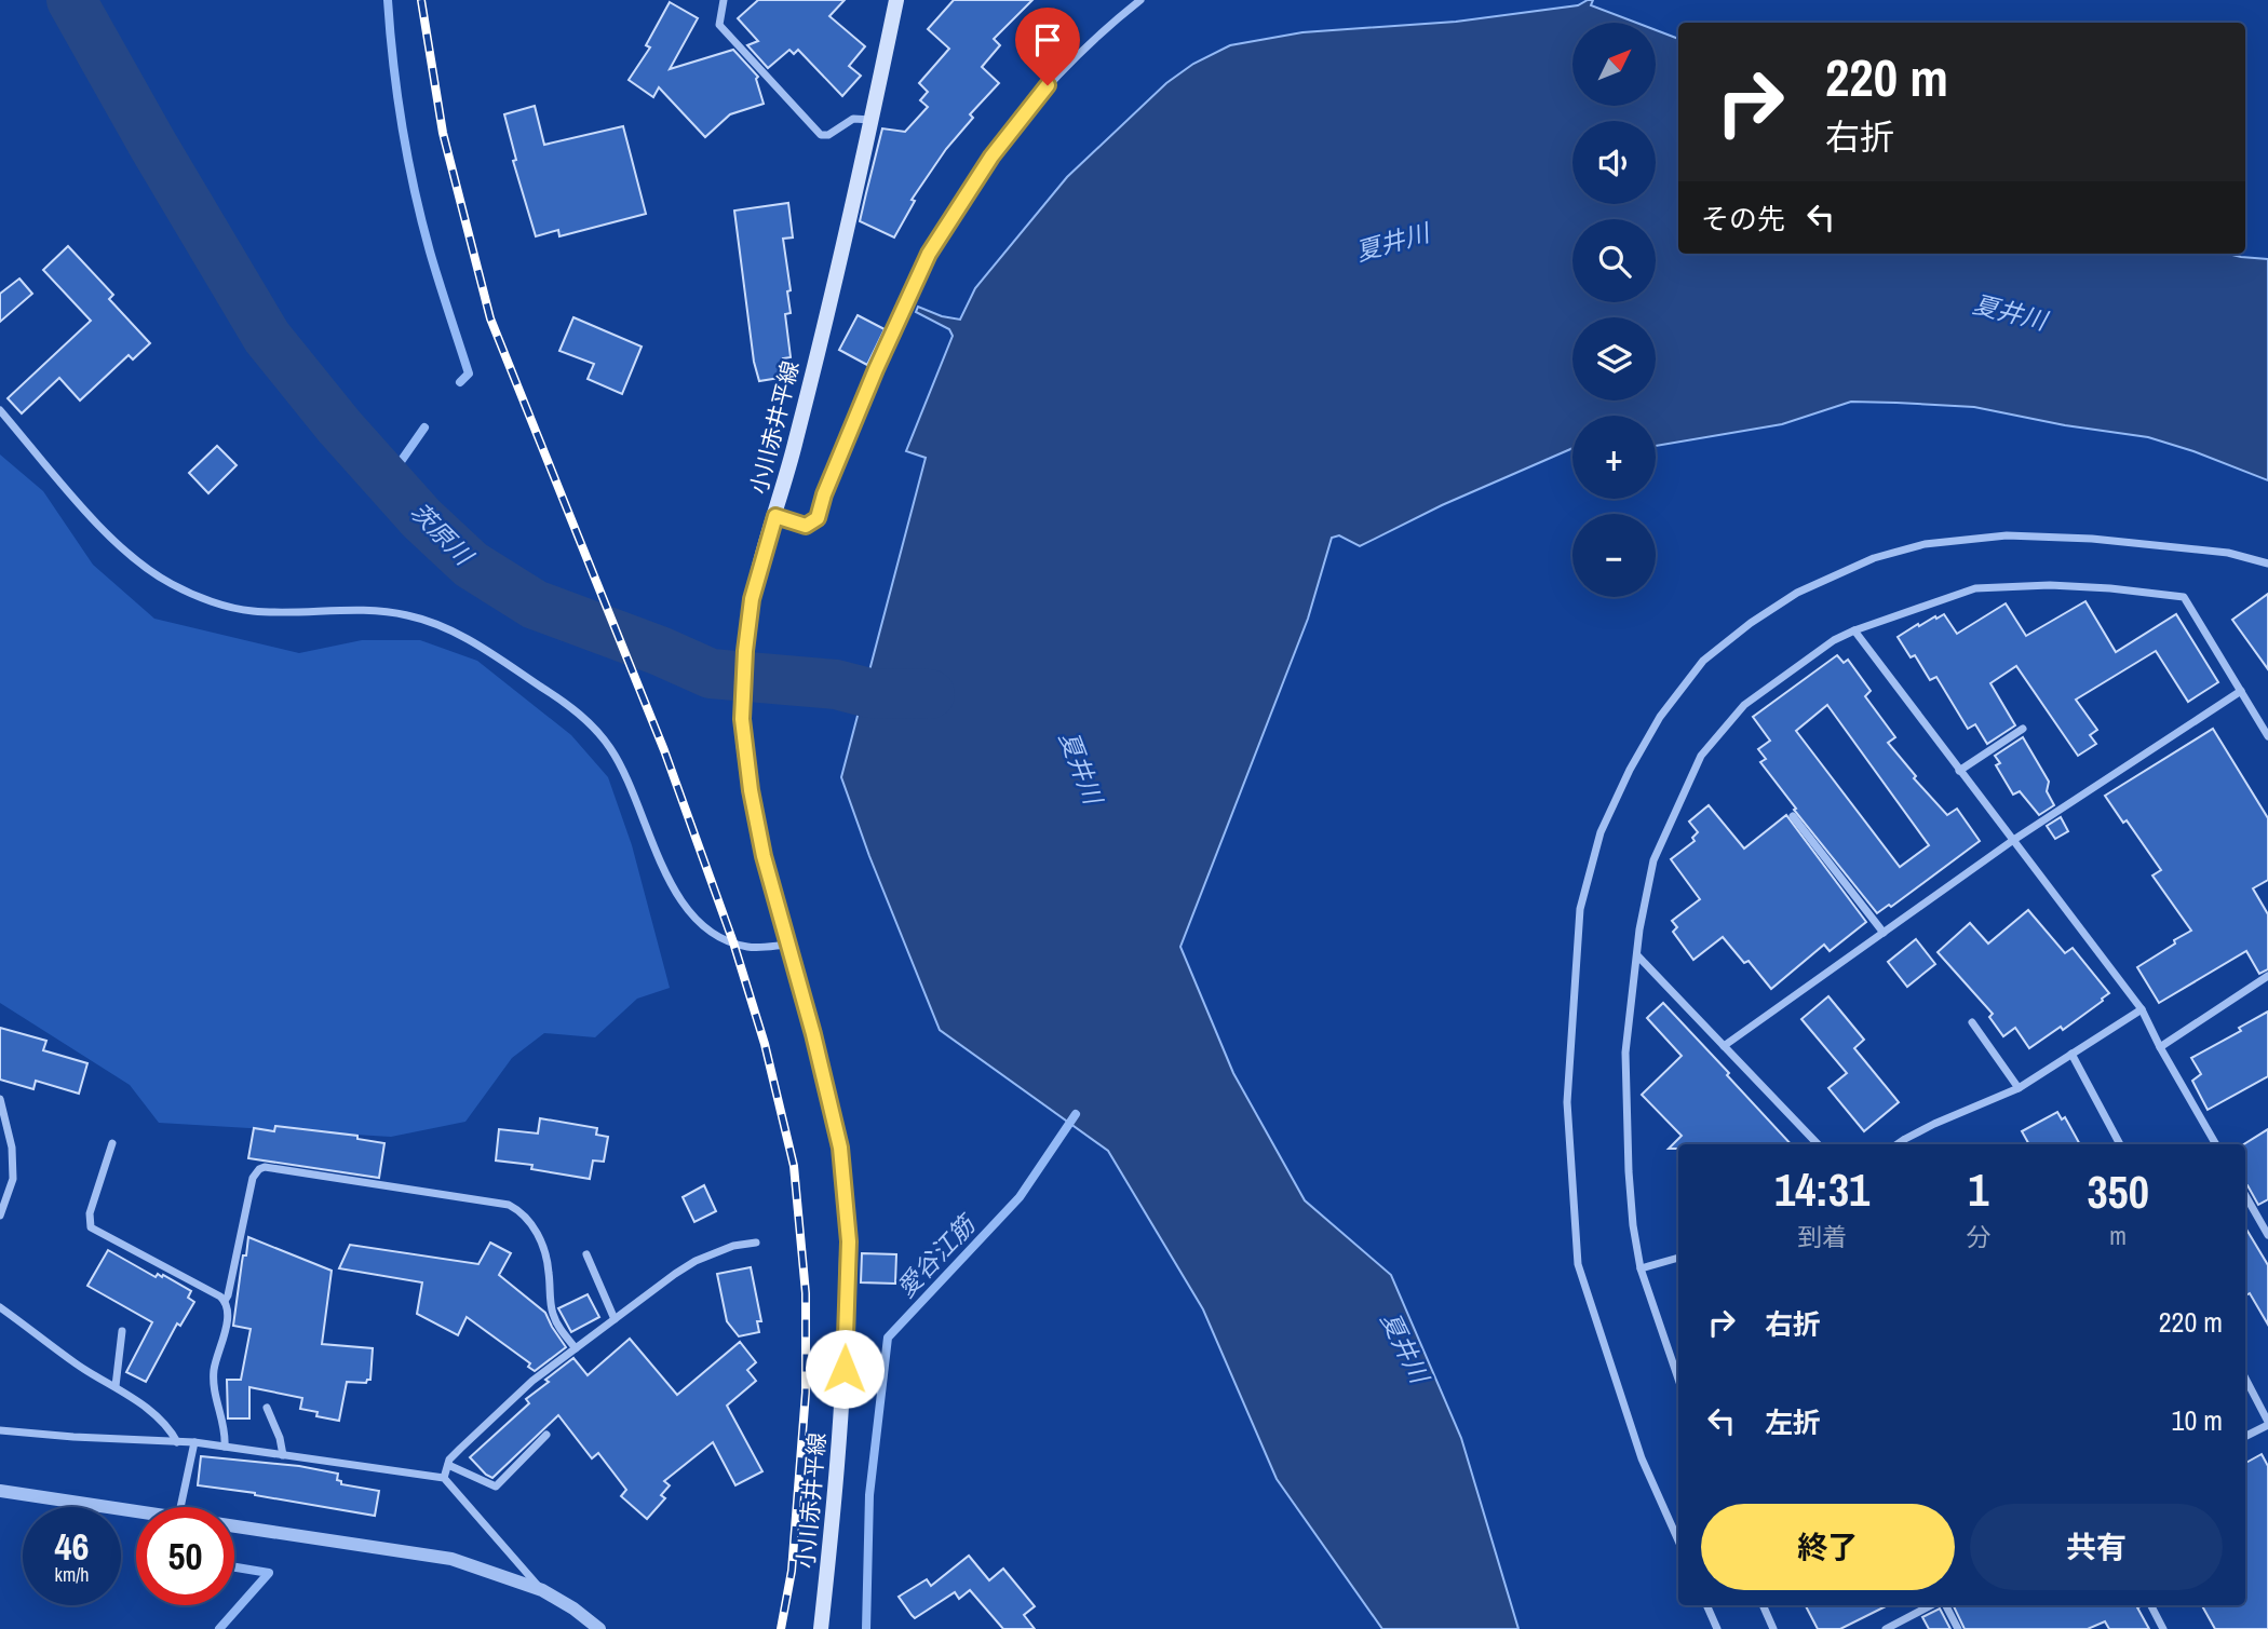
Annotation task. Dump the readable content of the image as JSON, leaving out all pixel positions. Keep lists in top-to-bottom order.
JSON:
{
  "streets": {
    "main road": ["小川赤井平線"]
  },
  "water": ["夏井川", "茨原川", "愛谷江筋"],
  "north": "top right",
  "page": {
    "map_buttons": ["+", "−"],
    "turn": ["220 m", "右折"],
    "then": "その先",
    "eta": [
      "14:31",
      "到着",
      "1",
      "分",
      "350",
      "m"
    ],
    "list": [
      {
        "name": "右折",
        "value": "220 m"
      },
      {
        "name": "左折",
        "value": "10 m"
      }
    ],
    "buttons": ["終了", "共有"],
    "speed": "46 km/h",
    "limit": "50"
  }
}
